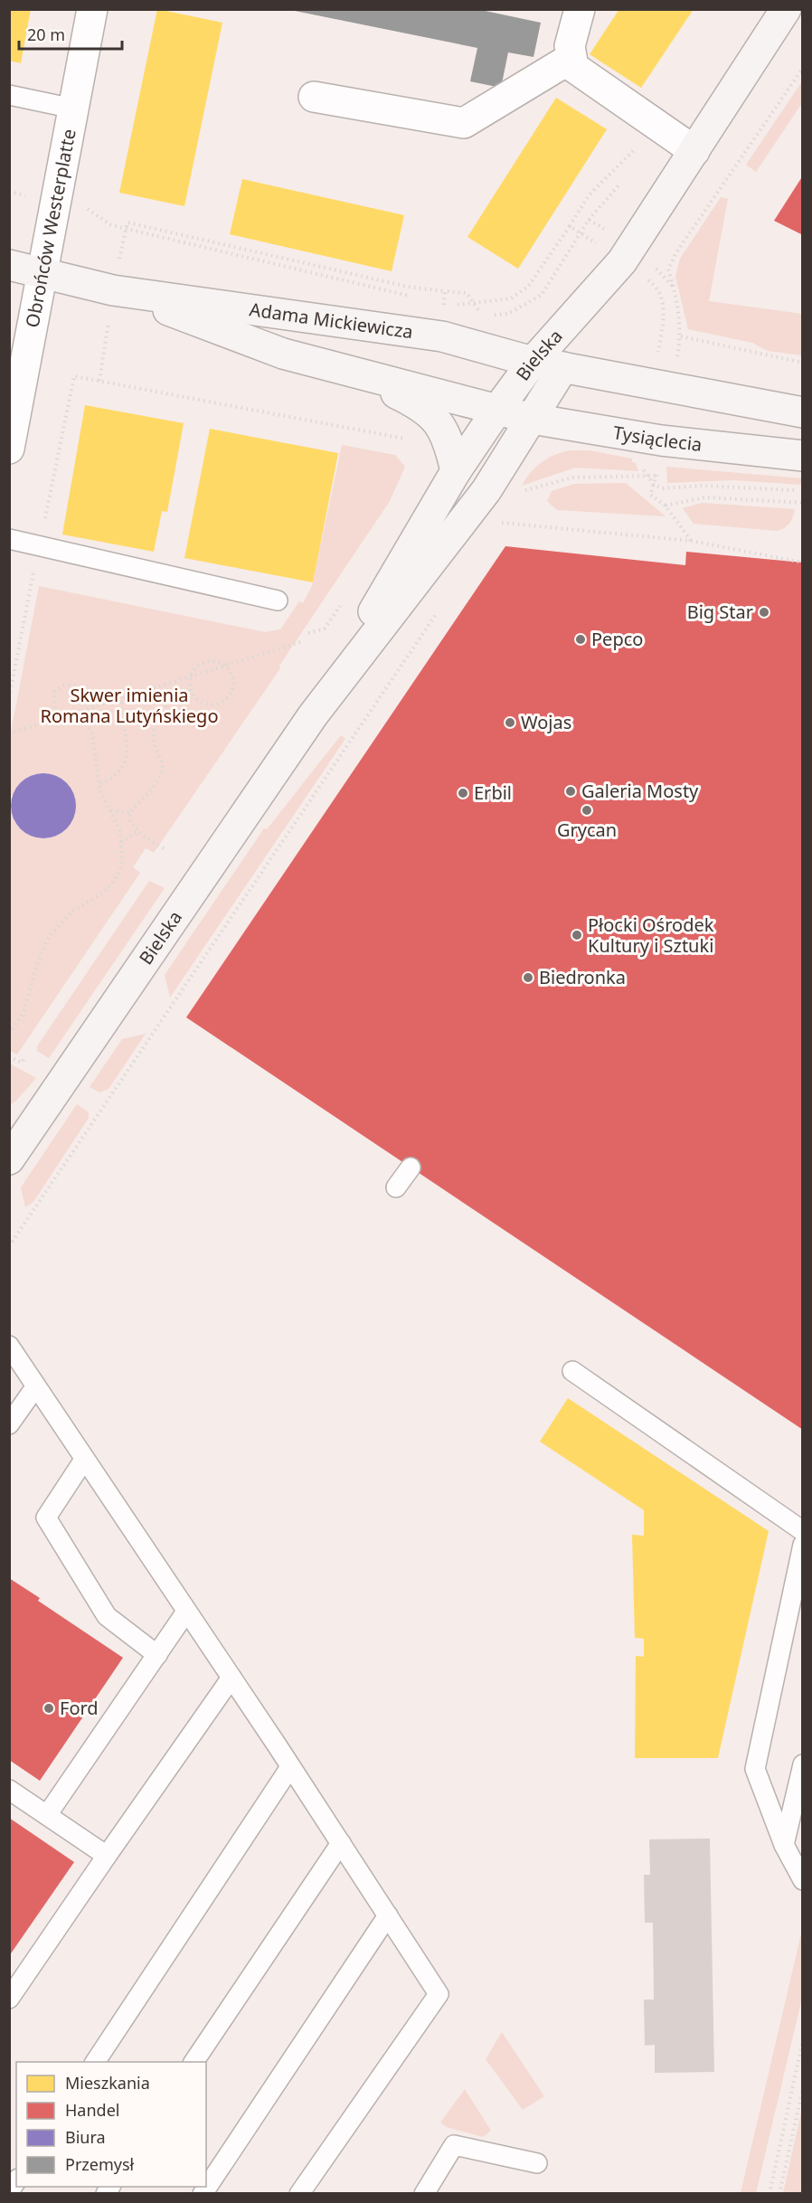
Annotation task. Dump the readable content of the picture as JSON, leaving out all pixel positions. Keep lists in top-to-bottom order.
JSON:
{
  "streets": {
    "main road": ["Adama Mickiewicza", "Bielska", "Tysiąclecia"],
    "street": ["Obrońców Westerplatte"]
  },
  "crossings": [
    ["Obrońców Westerplatte", "Adama Mickiewicza"],
    ["Adama Mickiewicza", "Bielska"],
    ["Adama Mickiewicza", "Tysiąclecia"],
    ["Bielska", "Tysiąclecia"]
  ],
  "parks": ["Skwer imienia Romana Lutyńskiego"],
  "places": [
    "Big Star",
    "Pepco",
    "Wojas",
    "Galeria Mosty",
    "Erbil",
    "Grycan",
    "Płocki Ośrodek Kultury i Sztuki",
    "Biedronka",
    "Ford"
  ],
  "legend": [
    "Mieszkania",
    "Handel",
    "Biura",
    "Przemysł"
  ],
  "scale_bar": "20 m"
}
